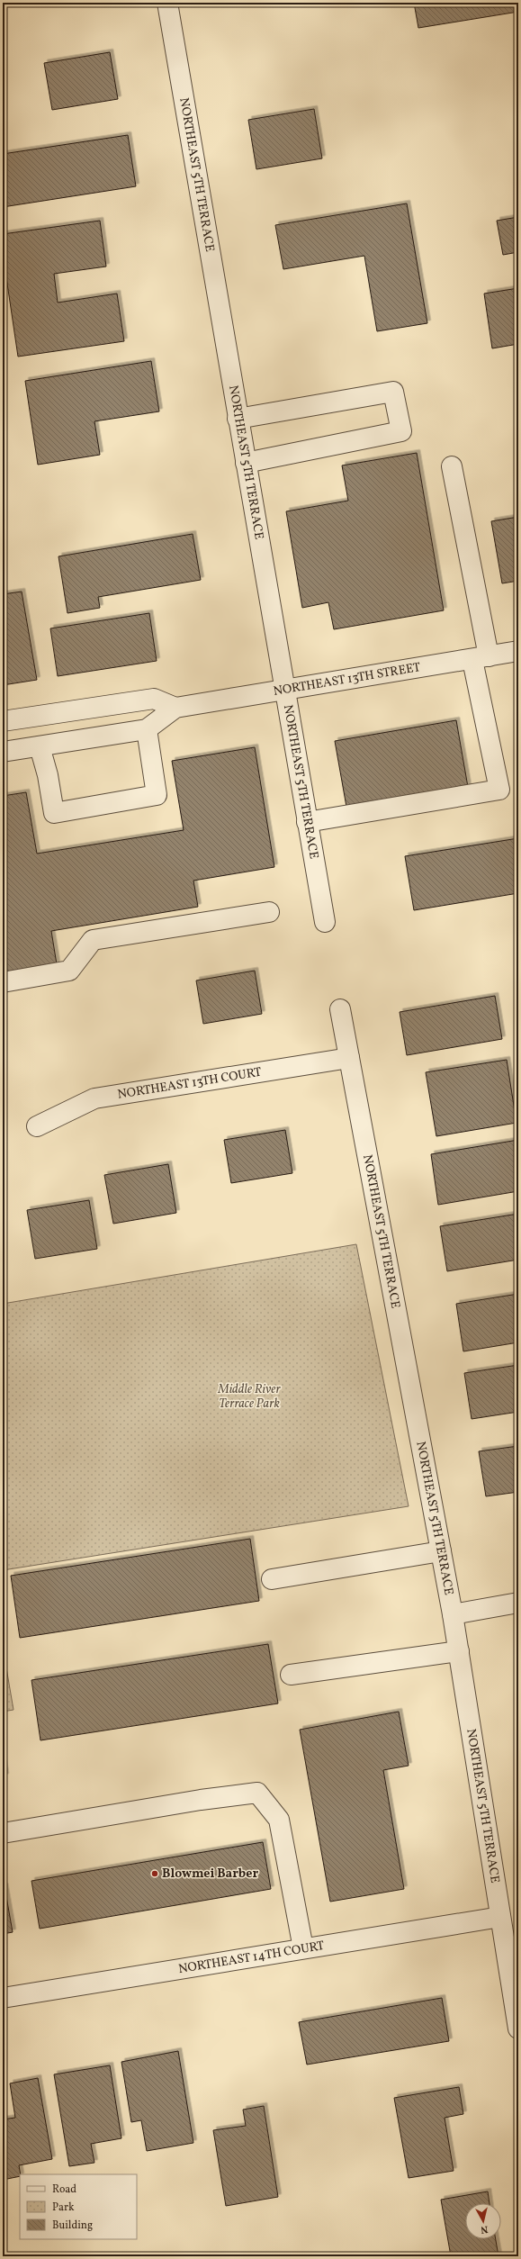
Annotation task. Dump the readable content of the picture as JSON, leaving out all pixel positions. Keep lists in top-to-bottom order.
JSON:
{
  "streets": {
    "street": [
      "NORTHEAST 5TH TERRACE",
      "NORTHEAST 13TH STREET",
      "NORTHEAST 13TH COURT",
      "NORTHEAST 14TH COURT"
    ]
  },
  "crossings": [
    ["NORTHEAST 5TH TERRACE", "NORTHEAST 13TH STREET"],
    ["NORTHEAST 5TH TERRACE", "NORTHEAST 13TH COURT"],
    ["NORTHEAST 5TH TERRACE", "NORTHEAST 14TH COURT"]
  ],
  "parks": ["Middle River Terrace Park"],
  "places": ["Blowmei Barber"],
  "legend": ["Road", "Park", "Building"],
  "north": "bottom"
}
